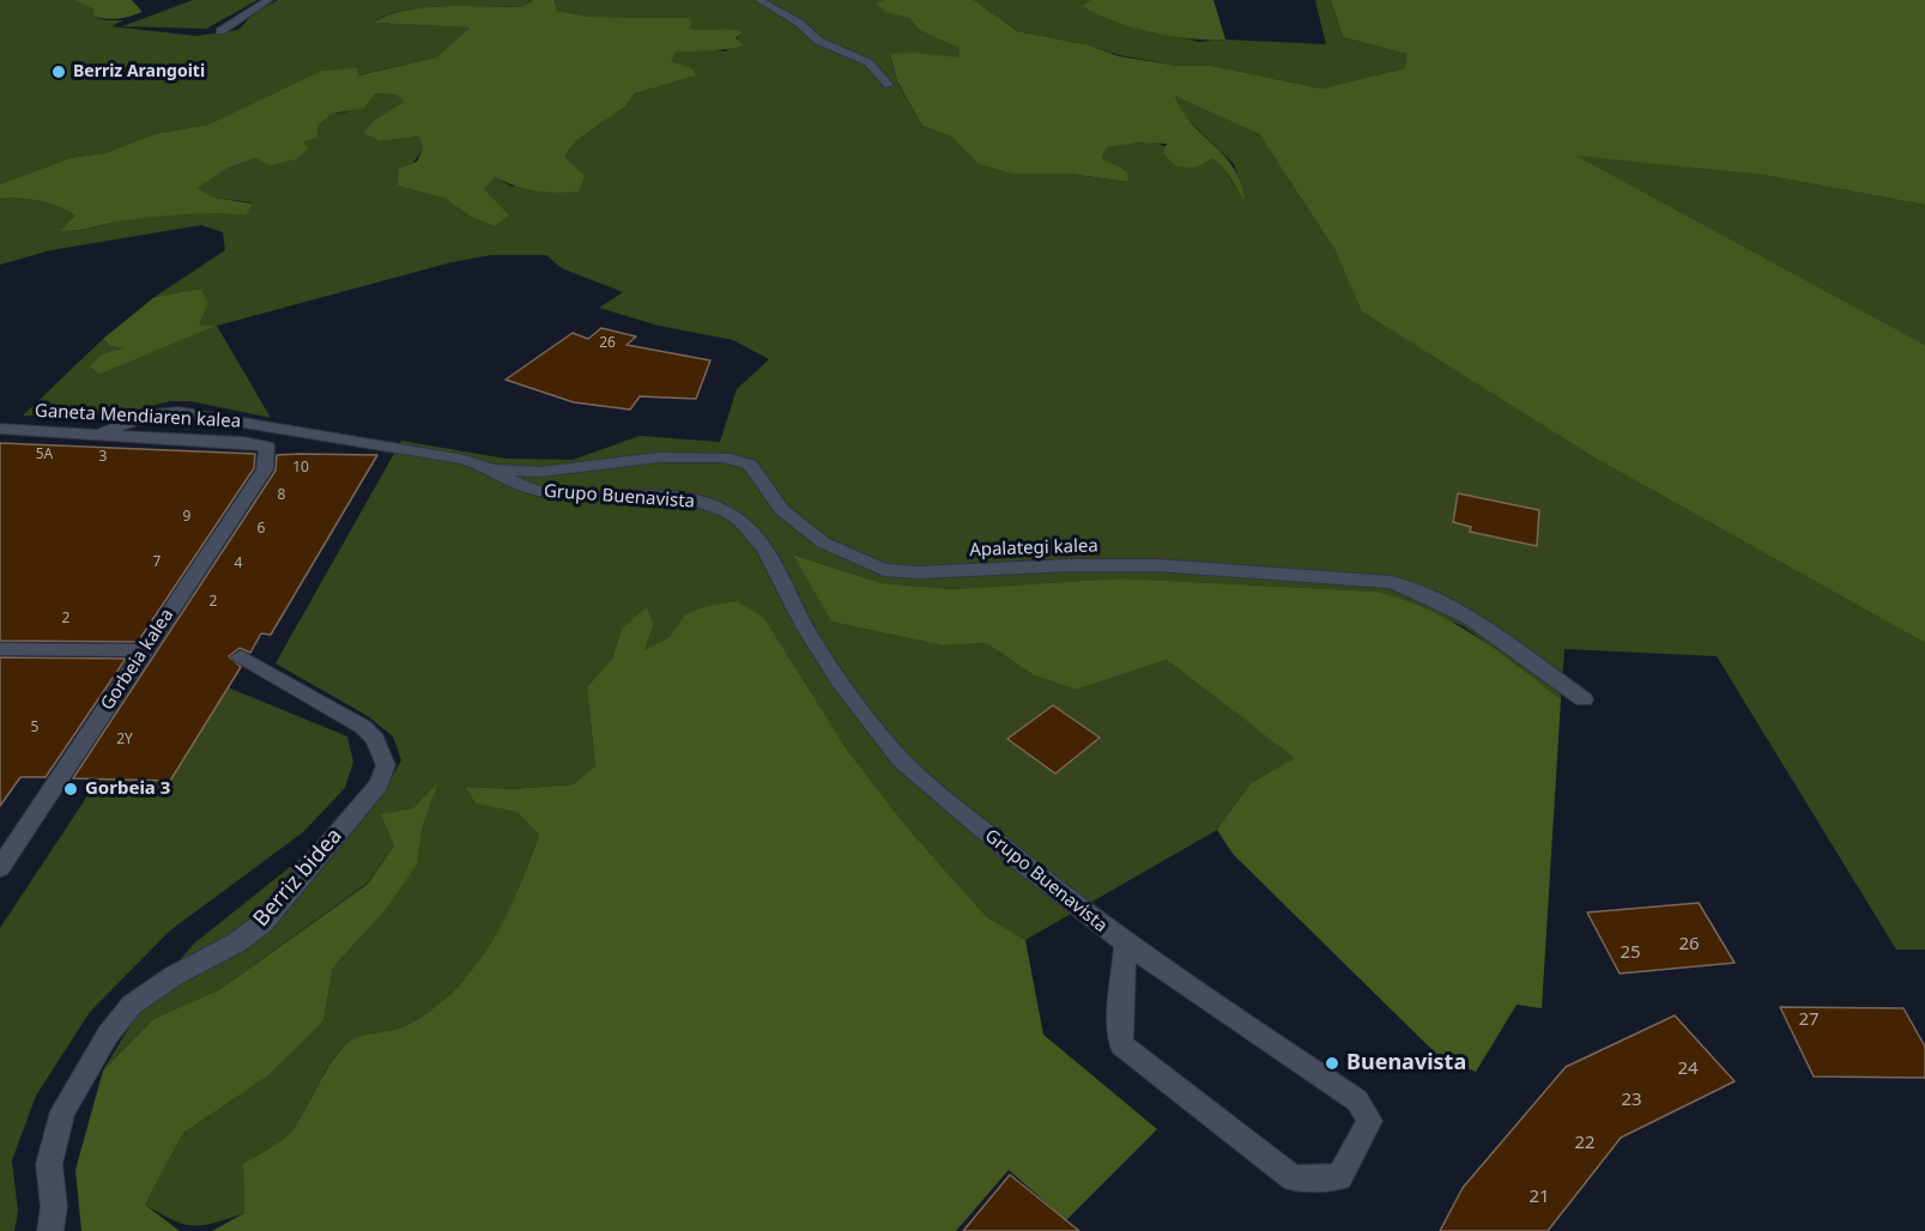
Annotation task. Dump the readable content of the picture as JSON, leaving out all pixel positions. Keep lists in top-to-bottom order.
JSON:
{
  "streets": {
    "street": [
      "Ganeta Mendiaren kalea",
      "Grupo Buenavista",
      "Apalategi kalea",
      "Gorbeia kalea",
      "Berriz bidea"
    ]
  },
  "crossings": [
    ["Ganeta Mendiaren kalea", "Grupo Buenavista"],
    ["Ganeta Mendiaren kalea", "Gorbeia kalea"],
    ["Grupo Buenavista", "Apalategi kalea"]
  ],
  "places": ["Berriz Arangoiti", "Gorbeia 3", "Buenavista"],
  "house_numbers": [
    "26",
    "5A",
    "3",
    "10",
    "8",
    "9",
    "6",
    "7",
    "4",
    "2",
    "2",
    "5",
    "2Y",
    "26",
    "25",
    "27",
    "24",
    "23",
    "22",
    "21"
  ]
}
